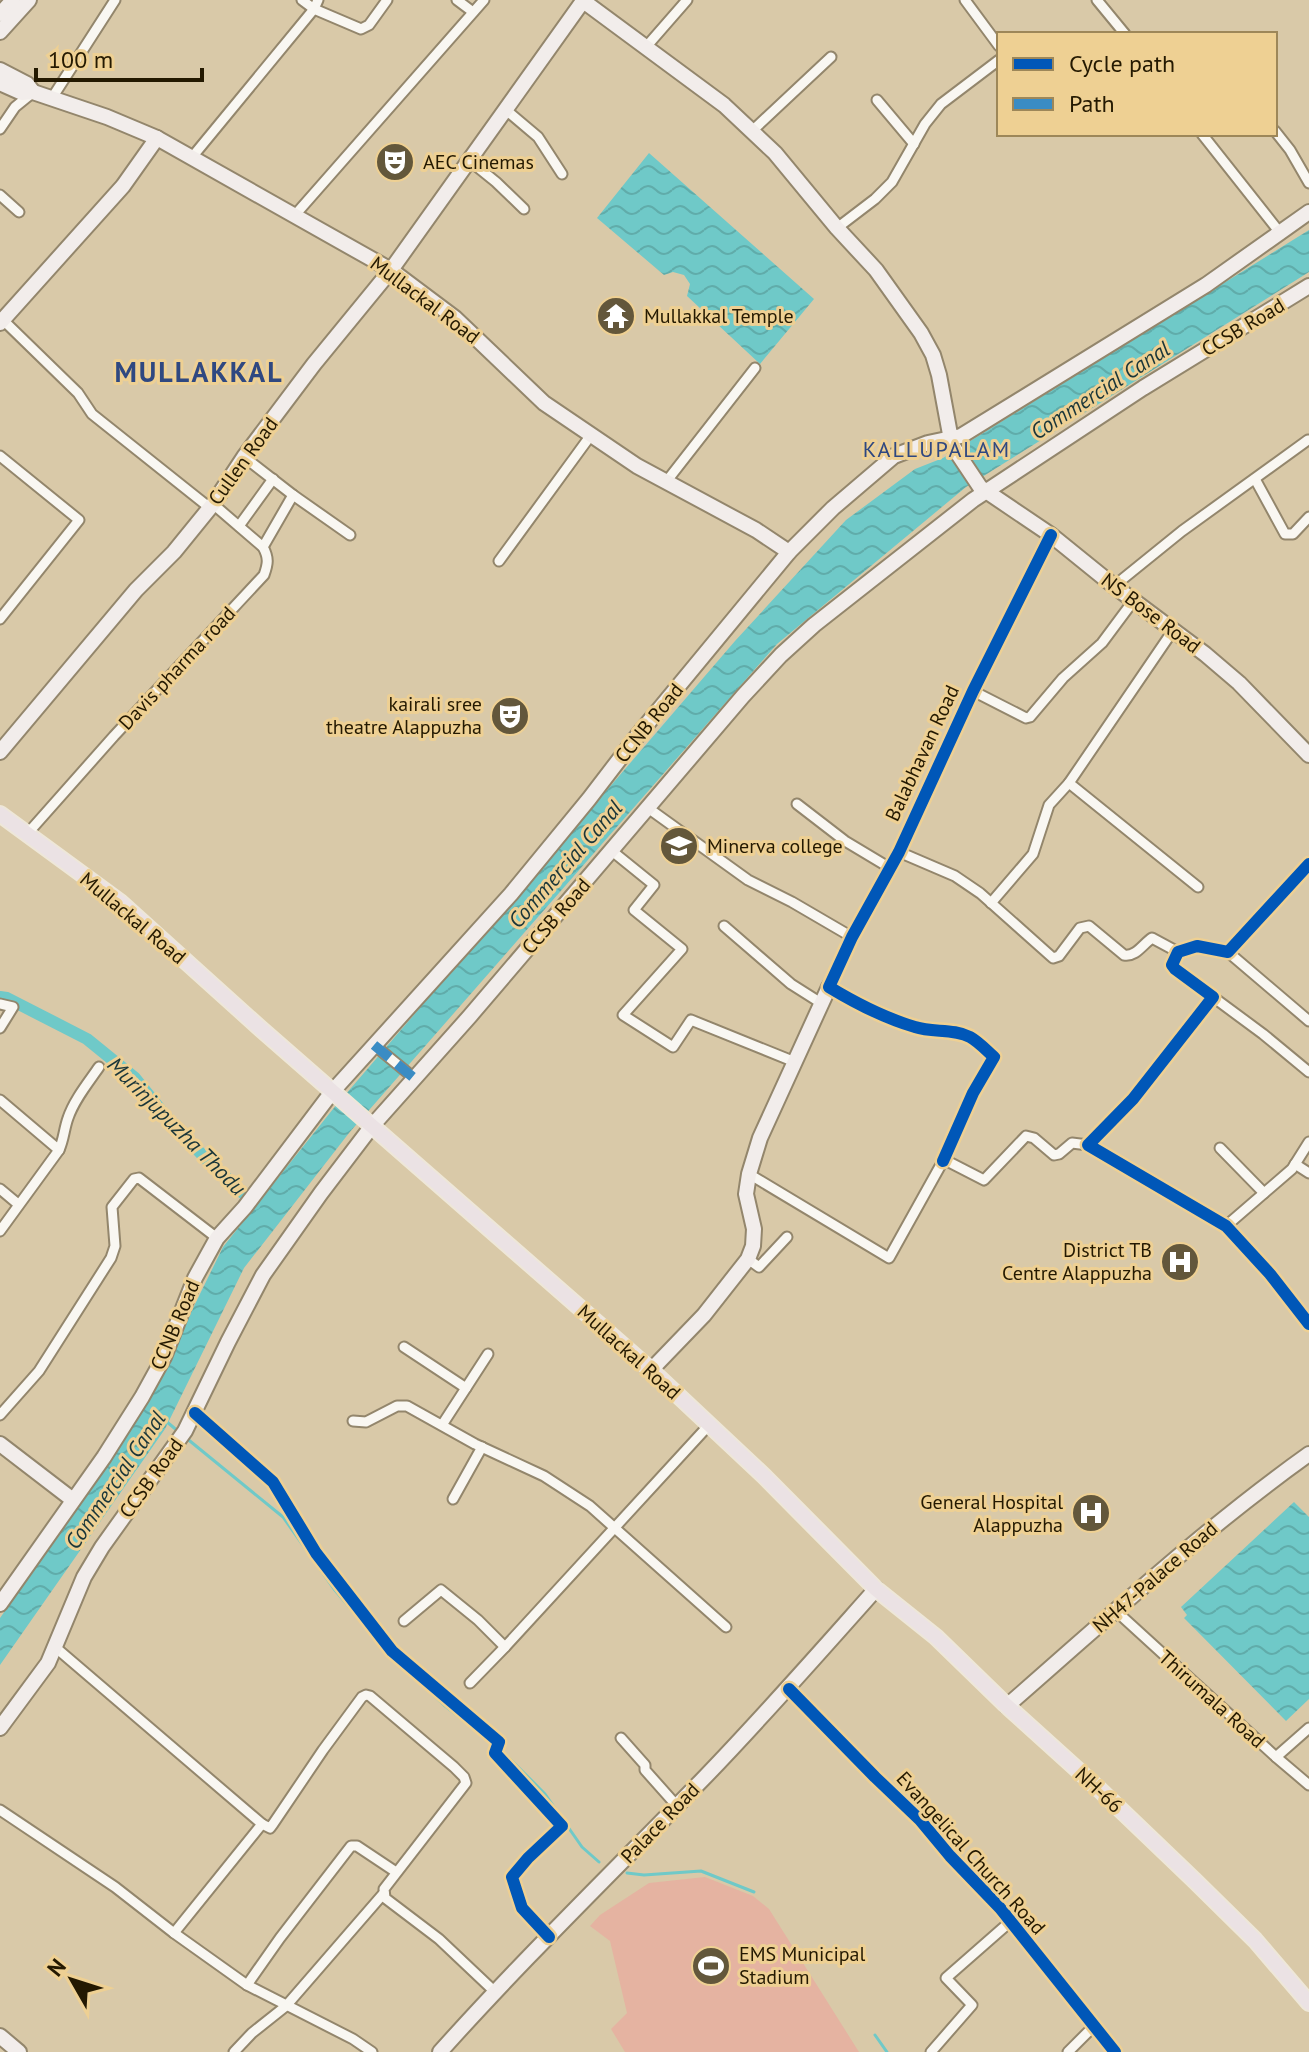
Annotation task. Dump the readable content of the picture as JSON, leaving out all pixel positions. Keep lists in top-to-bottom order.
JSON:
{
  "streets": {
    "main road": [
      "Mullackal Road",
      "CCSB Road",
      "Cullen Road",
      "NS Bose Road",
      "CCNB Road",
      "Balabhavan Road",
      "NH47-Palace Road",
      "NH-66",
      "Palace Road"
    ],
    "street": ["Davis pharma road", "Thirumala Road", "Evangelical Church Road"]
  },
  "crossings": [
    ["Mullackal Road", "CCSB Road"],
    ["Mullackal Road", "Cullen Road"],
    ["Mullackal Road", "Davis pharma road"],
    ["Mullackal Road", "CCNB Road"],
    ["Mullackal Road", "NH-66"],
    ["Mullackal Road", "Palace Road"],
    ["CCSB Road", "NS Bose Road"],
    ["NS Bose Road", "Balabhavan Road"],
    ["NH47-Palace Road", "Thirumala Road"],
    ["NH47-Palace Road", "NH-66"],
    ["NH-66", "Palace Road"],
    ["Palace Road", "Evangelical Church Road"]
  ],
  "districts": ["MULLAKKAL", "KALLUPALAM"],
  "water": ["Commercial Canal", "Murinjupuzha Thodu"],
  "places": {
    "theatre": ["AEC Cinemas", "kairali sree theatre Alappuzha"],
    "temple": ["Mullakkal Temple"],
    "school or university": ["Minerva college"],
    "hospital": ["District TB Centre Alappuzha", "General Hospital Alappuzha"],
    "sports": ["EMS Municipal Stadium"]
  },
  "legend": ["Cycle path", "Path"],
  "scale_bar": "100 m",
  "north": "top left"
}
